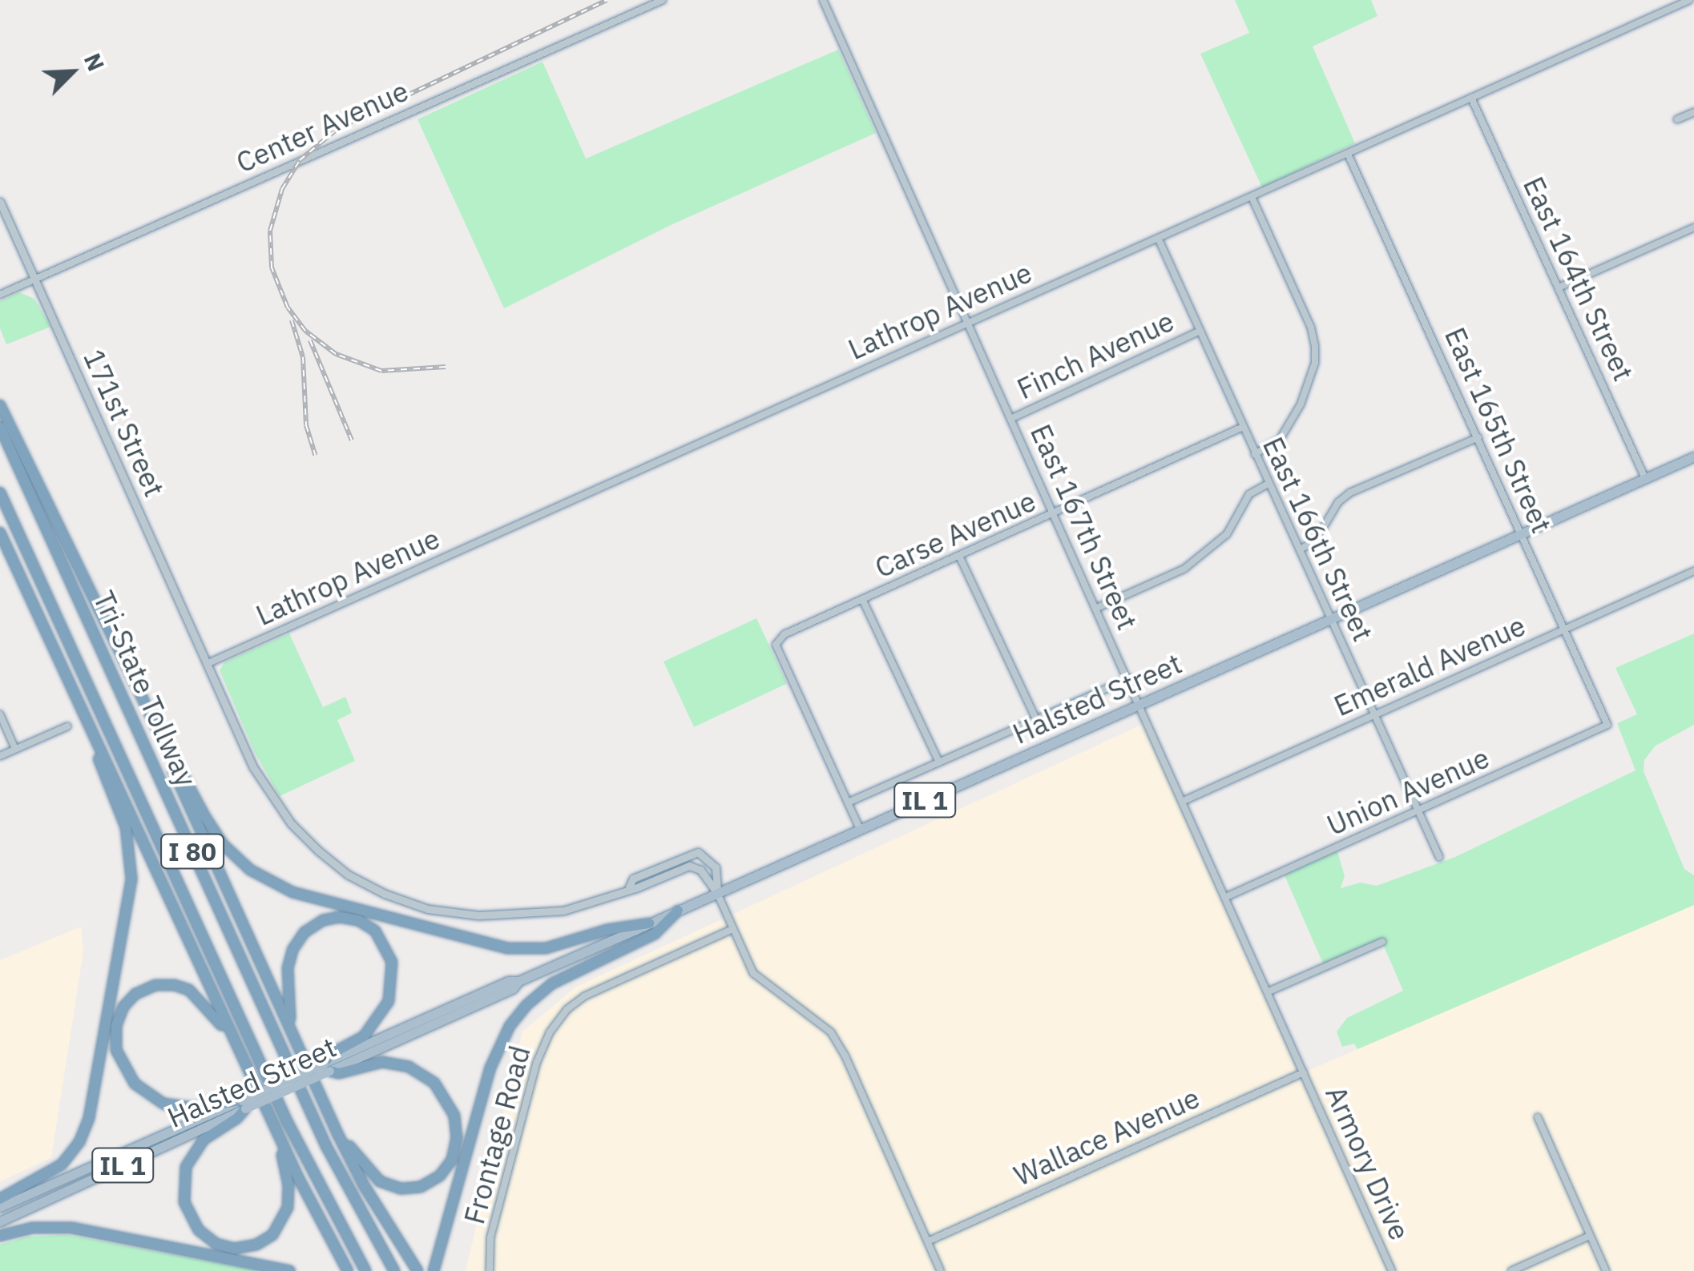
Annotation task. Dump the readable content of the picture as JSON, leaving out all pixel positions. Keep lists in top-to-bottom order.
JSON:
{
  "streets": {
    "highway": ["Tri-State Tollway", "I 80"],
    "main road": ["Halsted Street", "IL 1"],
    "street": [
      "Center Avenue",
      "East 164th Street",
      "Lathrop Avenue",
      "Finch Avenue",
      "171st Street",
      "East 165th Street",
      "East 167th Street",
      "Carse Avenue",
      "East 166th Street",
      "Emerald Avenue",
      "Union Avenue",
      "Frontage Road",
      "Wallace Avenue",
      "Armory Drive"
    ]
  },
  "crossings": [
    ["Center Avenue", "171st Street"],
    ["East 164th Street", "Lathrop Avenue"],
    ["East 164th Street", "Halsted Street"],
    ["Lathrop Avenue", "171st Street"],
    ["Lathrop Avenue", "East 165th Street"],
    ["Lathrop Avenue", "East 167th Street"],
    ["Lathrop Avenue", "East 166th Street"],
    ["Finch Avenue", "East 167th Street"],
    ["Finch Avenue", "East 166th Street"],
    ["East 165th Street", "Emerald Avenue"],
    ["East 165th Street", "Halsted Street"],
    ["East 165th Street", "Union Avenue"],
    ["East 167th Street", "Carse Avenue"],
    ["East 167th Street", "Emerald Avenue"],
    ["East 167th Street", "Halsted Street"],
    ["East 167th Street", "Union Avenue"],
    ["East 167th Street", "Wallace Avenue"],
    ["East 167th Street", "Armory Drive"],
    ["Carse Avenue", "East 166th Street"],
    ["East 166th Street", "Emerald Avenue"],
    ["East 166th Street", "Halsted Street"],
    ["East 166th Street", "Union Avenue"],
    ["Wallace Avenue", "Armory Drive"]
  ],
  "north": "top right"
}
